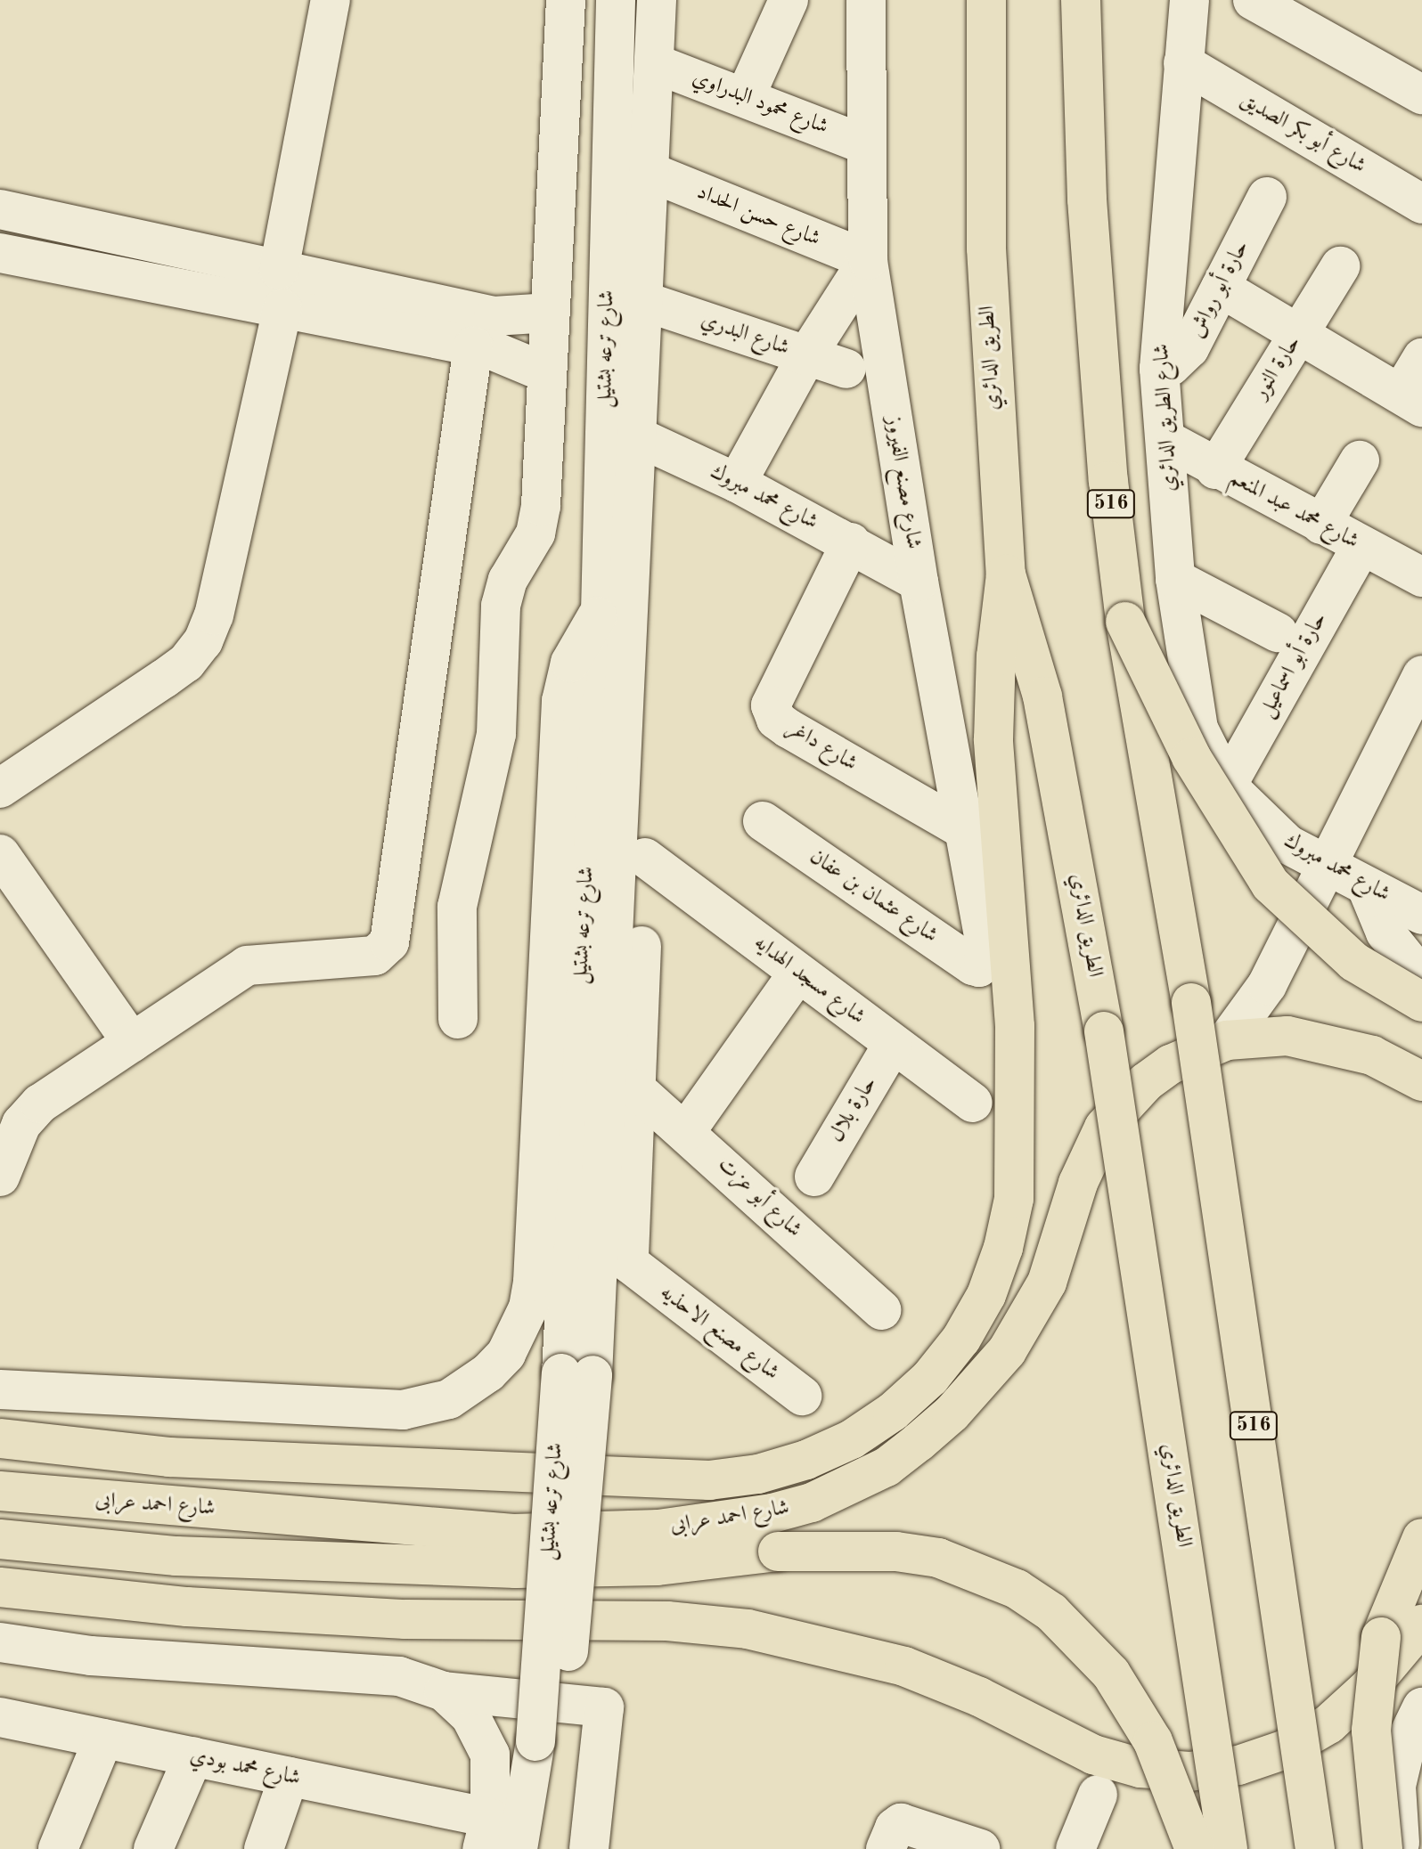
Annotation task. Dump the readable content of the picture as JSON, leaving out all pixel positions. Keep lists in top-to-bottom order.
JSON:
{
  "streets": {
    "highway": ["الطريق الدائري", "516", "شارع احمد عرابى"],
    "street": [
      "شارع محمود البدراوي",
      "شارع أبو بكر الصديق",
      "شارع حسن الحداد",
      "حارة أبو رواش",
      "شارع البدري",
      "شارع ترعه بشتيل",
      "حارة النور",
      "شارع الطريق الدائري",
      "شارع مصنع الفيروز",
      "شارع محمد مبروك",
      "شارع محمد عبد المنعم",
      "حارة أبو اسماعيل",
      "شارع داغر",
      "شارع عثمان بن عفان",
      "شارع مسجد الهدايه",
      "حارة بلال",
      "شارع أبو عزت",
      "شارع مصنع الاحذيه",
      "شارع محمد بودي"
    ]
  },
  "crossings": [
    ["شارع محمود البدراوي", "شارع ترعه بشتيل"],
    ["شارع محمود البدراوي", "شارع مصنع الفيروز"],
    ["شارع أبو بكر الصديق", "شارع الطريق الدائري"],
    ["شارع حسن الحداد", "شارع ترعه بشتيل"],
    ["شارع حسن الحداد", "شارع مصنع الفيروز"],
    ["حارة أبو رواش", "شارع الطريق الدائري"],
    ["شارع البدري", "شارع ترعه بشتيل"],
    ["شارع ترعه بشتيل", "شارع محمد مبروك"],
    ["شارع ترعه بشتيل", "شارع مسجد الهدايه"],
    ["شارع ترعه بشتيل", "شارع أبو عزت"],
    ["شارع ترعه بشتيل", "شارع مصنع الاحذيه"],
    ["حارة النور", "شارع محمد عبد المنعم"],
    ["شارع الطريق الدائري", "شارع محمد مبروك"],
    ["شارع الطريق الدائري", "شارع محمد عبد المنعم"],
    ["شارع الطريق الدائري", "حارة أبو اسماعيل"],
    ["شارع مصنع الفيروز", "شارع محمد مبروك"],
    ["شارع مصنع الفيروز", "شارع داغر"],
    ["شارع مصنع الفيروز", "شارع عثمان بن عفان"],
    ["شارع محمد مبروك", "حارة أبو اسماعيل"],
    ["شارع محمد مبروك", "شارع داغر"],
    ["شارع محمد عبد المنعم", "حارة أبو اسماعيل"],
    ["شارع مسجد الهدايه", "حارة بلال"]
  ]
}
